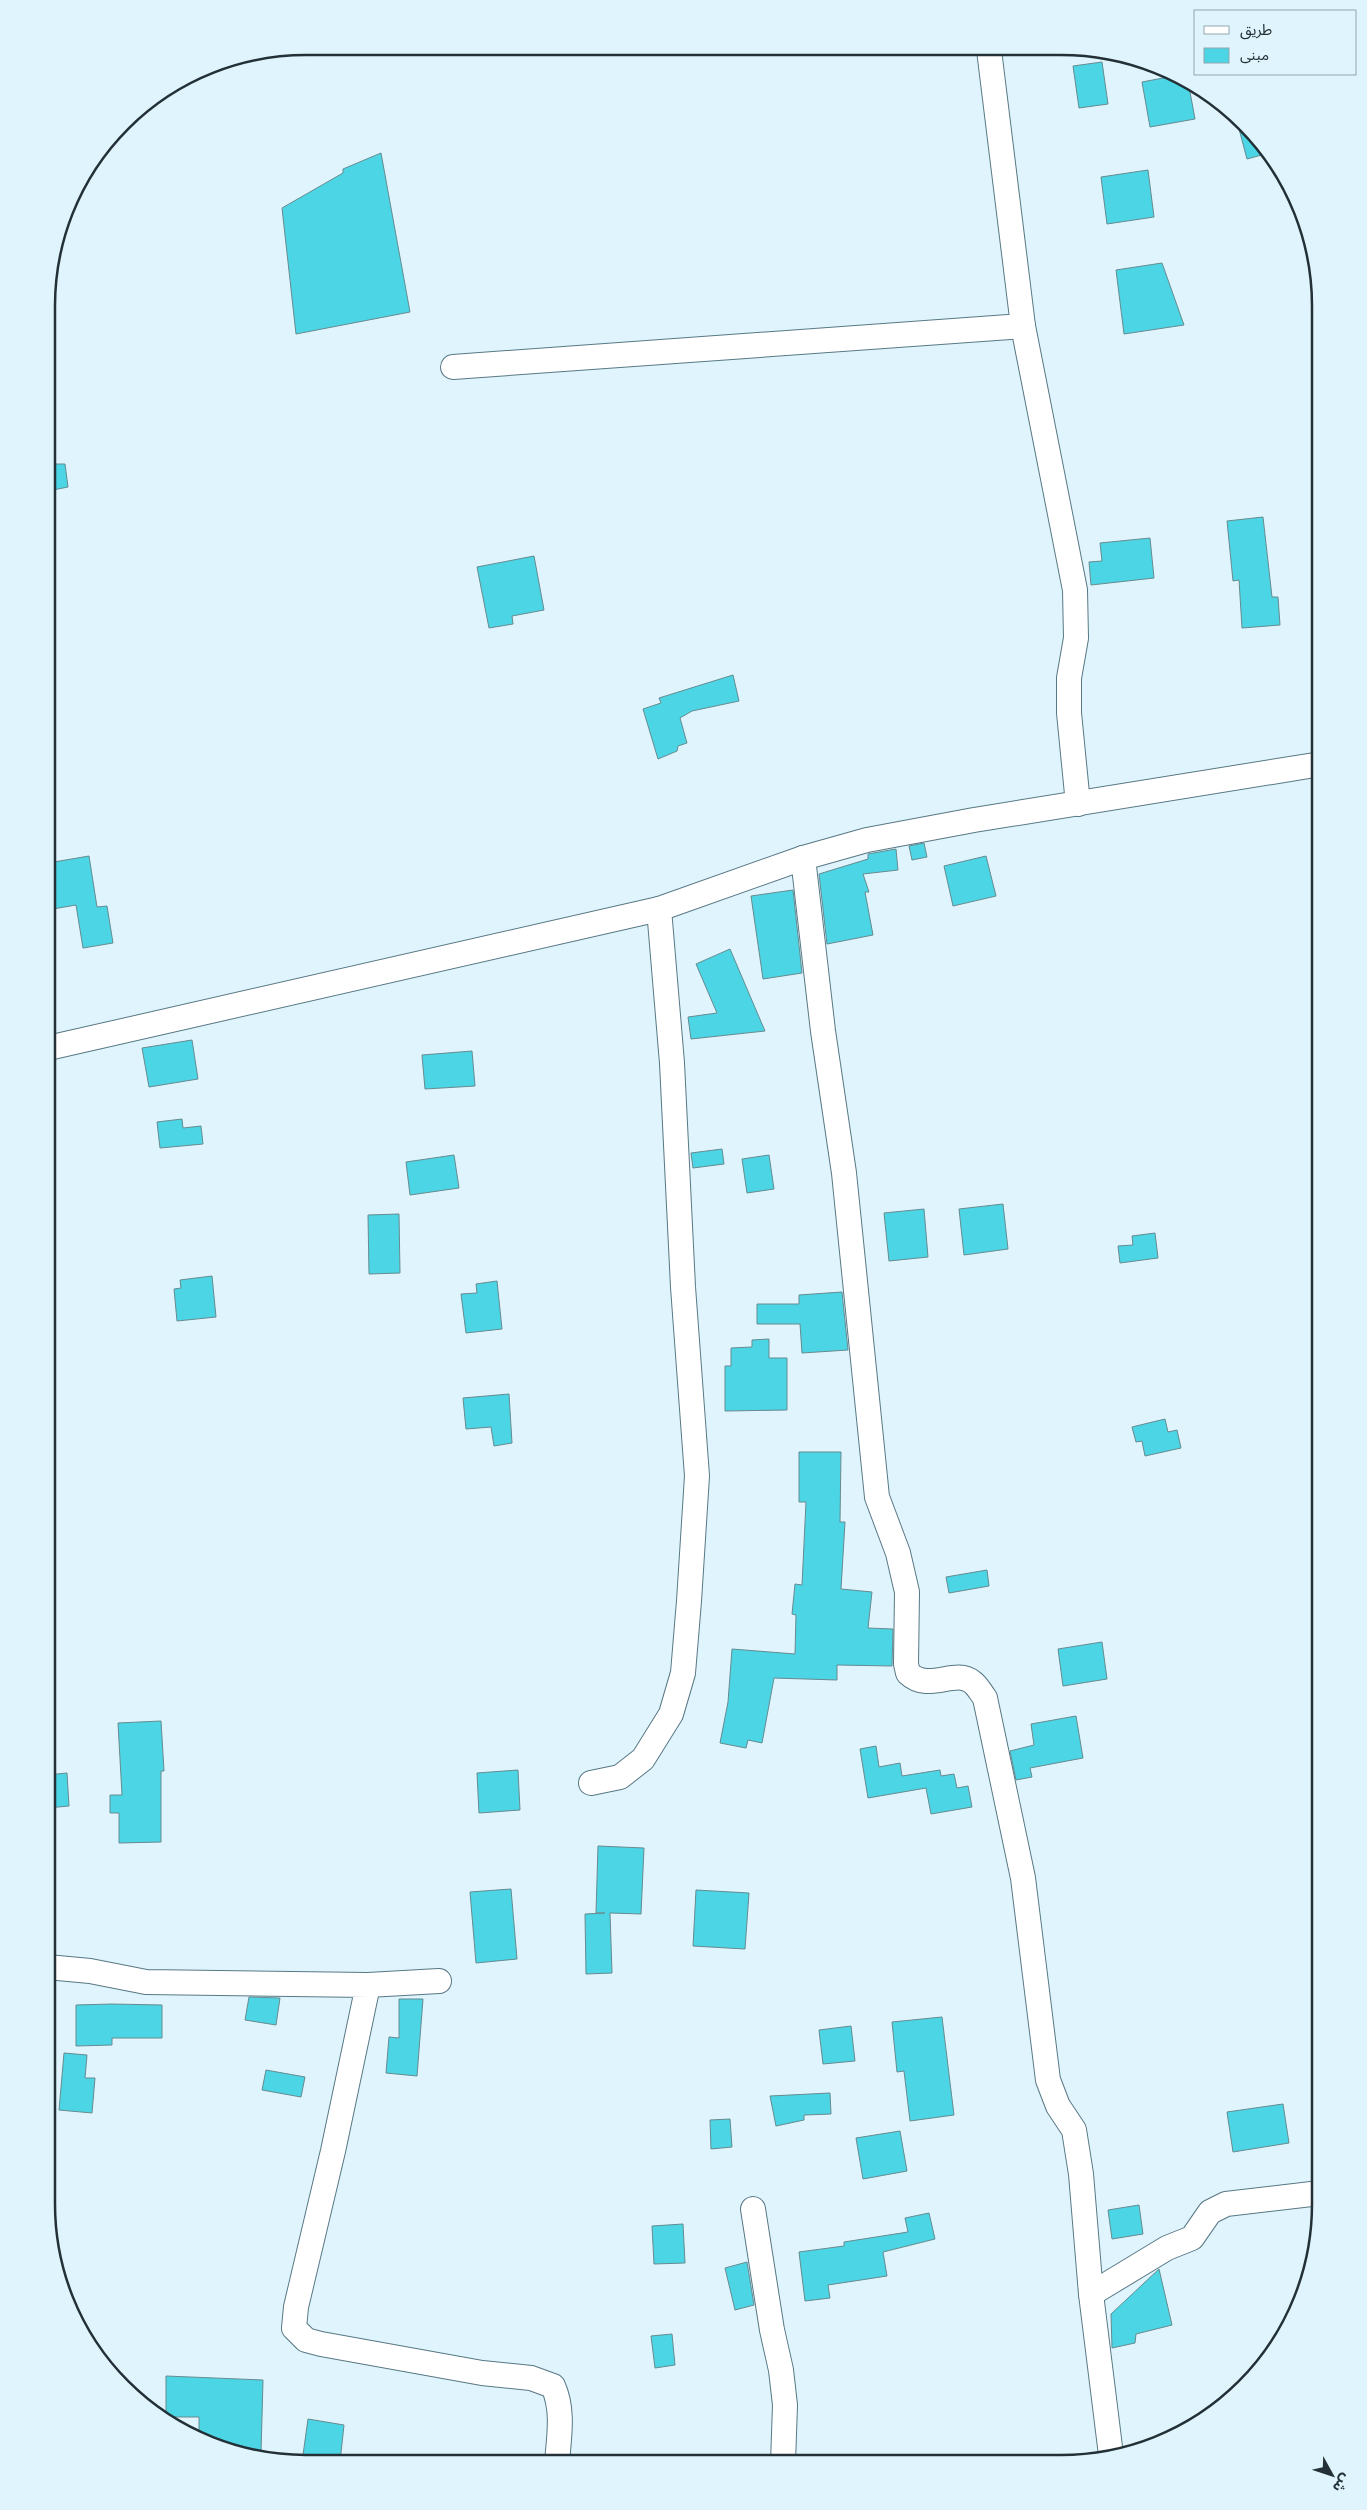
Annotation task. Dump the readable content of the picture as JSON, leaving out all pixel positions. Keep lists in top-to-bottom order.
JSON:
{
  "legend": ["طريق", "مبنى"],
  "north": "bottom right"
}
